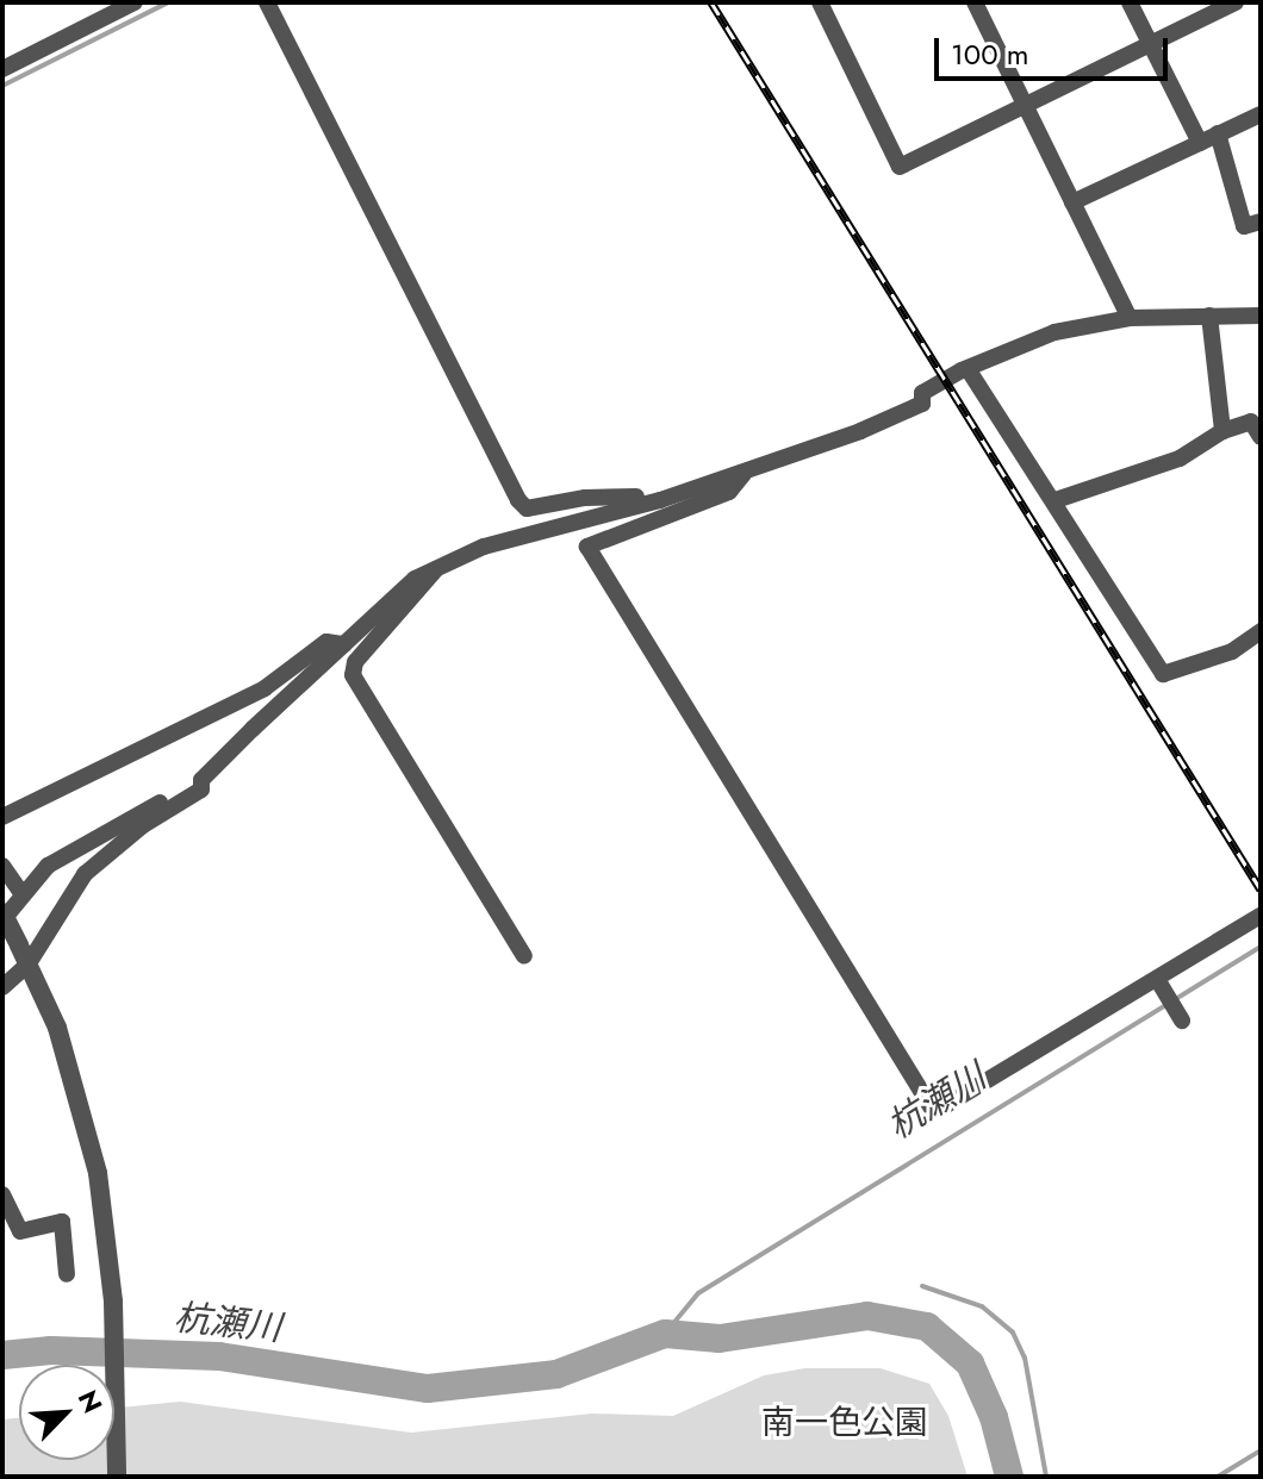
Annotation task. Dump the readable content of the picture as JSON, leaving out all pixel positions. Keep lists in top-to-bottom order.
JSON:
{
  "water": ["杭瀬川"],
  "parks": ["南一色公園"],
  "scale_bar": "100 m",
  "north": "top right"
}
